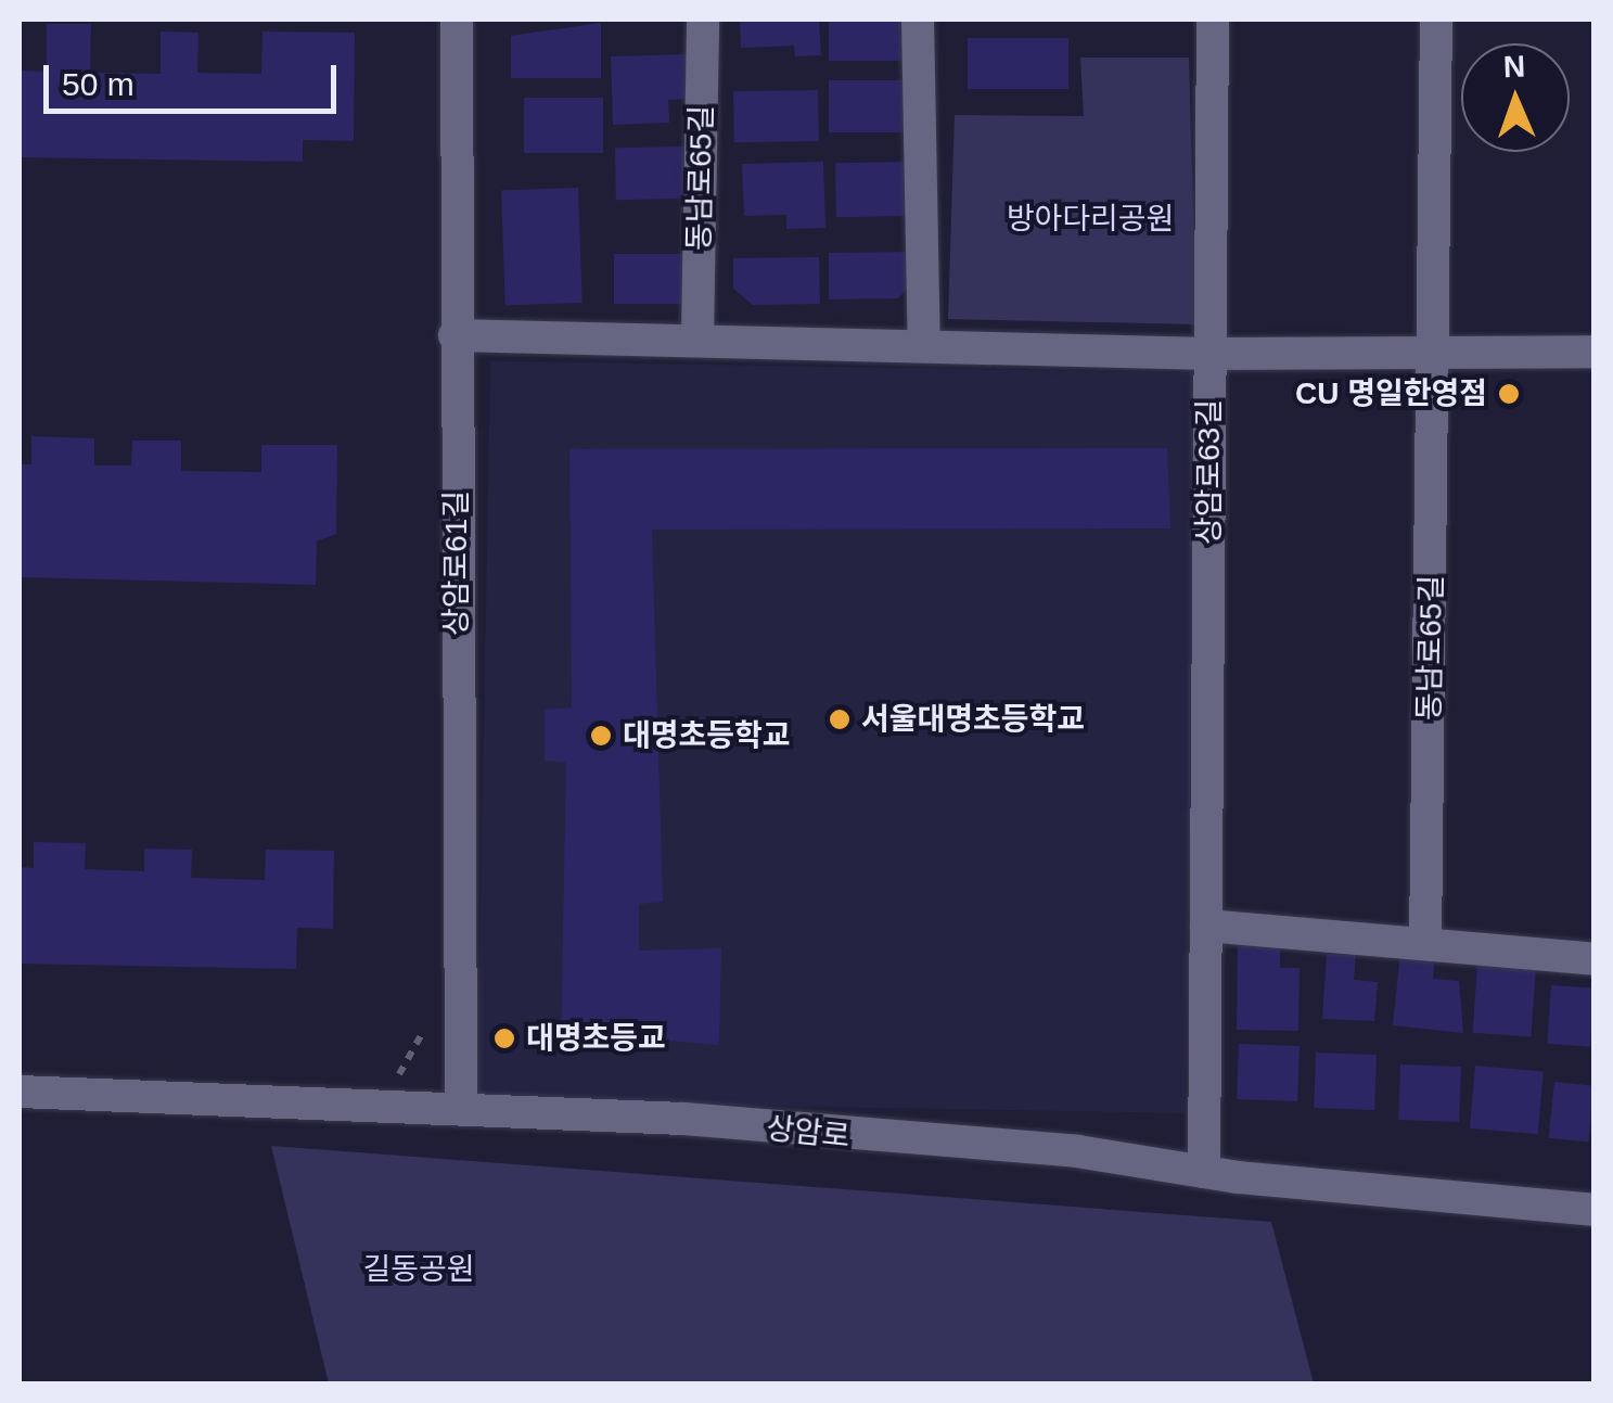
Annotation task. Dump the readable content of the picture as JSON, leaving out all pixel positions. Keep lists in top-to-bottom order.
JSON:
{
  "streets": {
    "street": [
      "동남로65길",
      "상암로63길",
      "상암로61길",
      "상암로"
    ]
  },
  "crossings": [
    ["상암로63길", "상암로"],
    ["상암로61길", "상암로"]
  ],
  "parks": ["방아다리공원", "길동공원"],
  "places": [
    "CU 명일한영점",
    "서울대명초등학교",
    "대명초등학교",
    "대명초등교"
  ],
  "scale_bar": "50 m",
  "north": "top"
}
